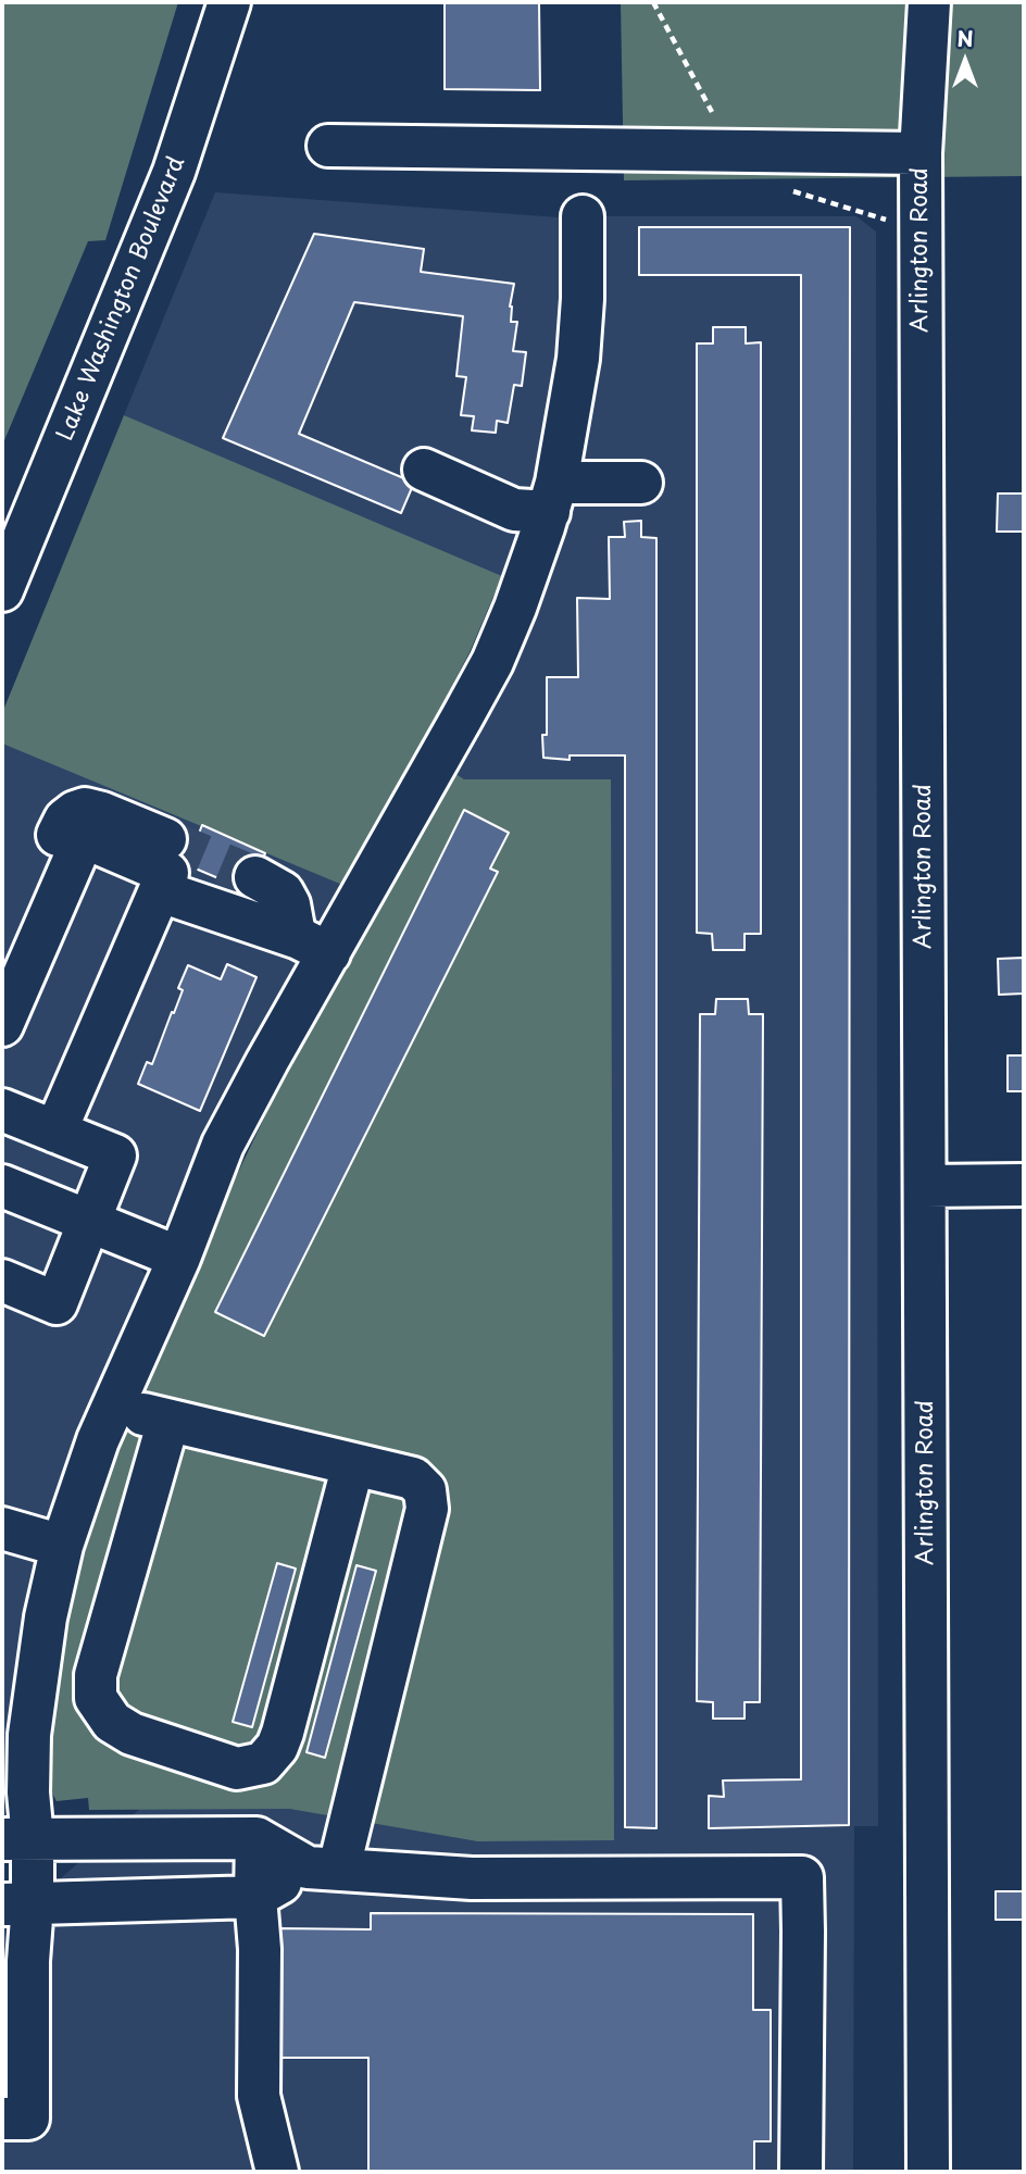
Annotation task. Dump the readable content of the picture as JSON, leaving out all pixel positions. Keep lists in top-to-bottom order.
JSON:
{
  "streets": {
    "street": ["Arlington Road", "Lake Washington Boulevard"]
  },
  "north": "top"
}
